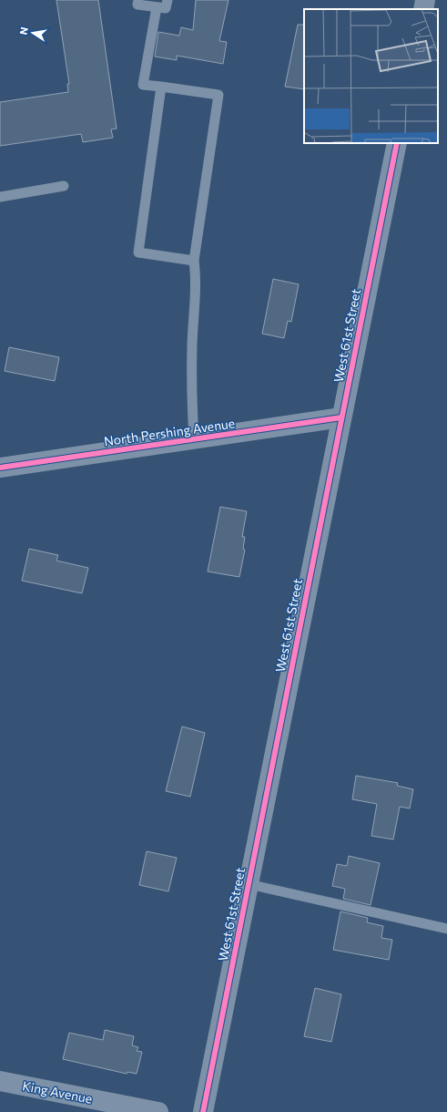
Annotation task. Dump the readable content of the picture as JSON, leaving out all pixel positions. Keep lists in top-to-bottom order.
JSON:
{
  "streets": {
    "street": ["West 61st Street", "North Pershing Avenue", "King Avenue"]
  },
  "crossings": [
    ["West 61st Street", "North Pershing Avenue"]
  ],
  "north": "left"
}
